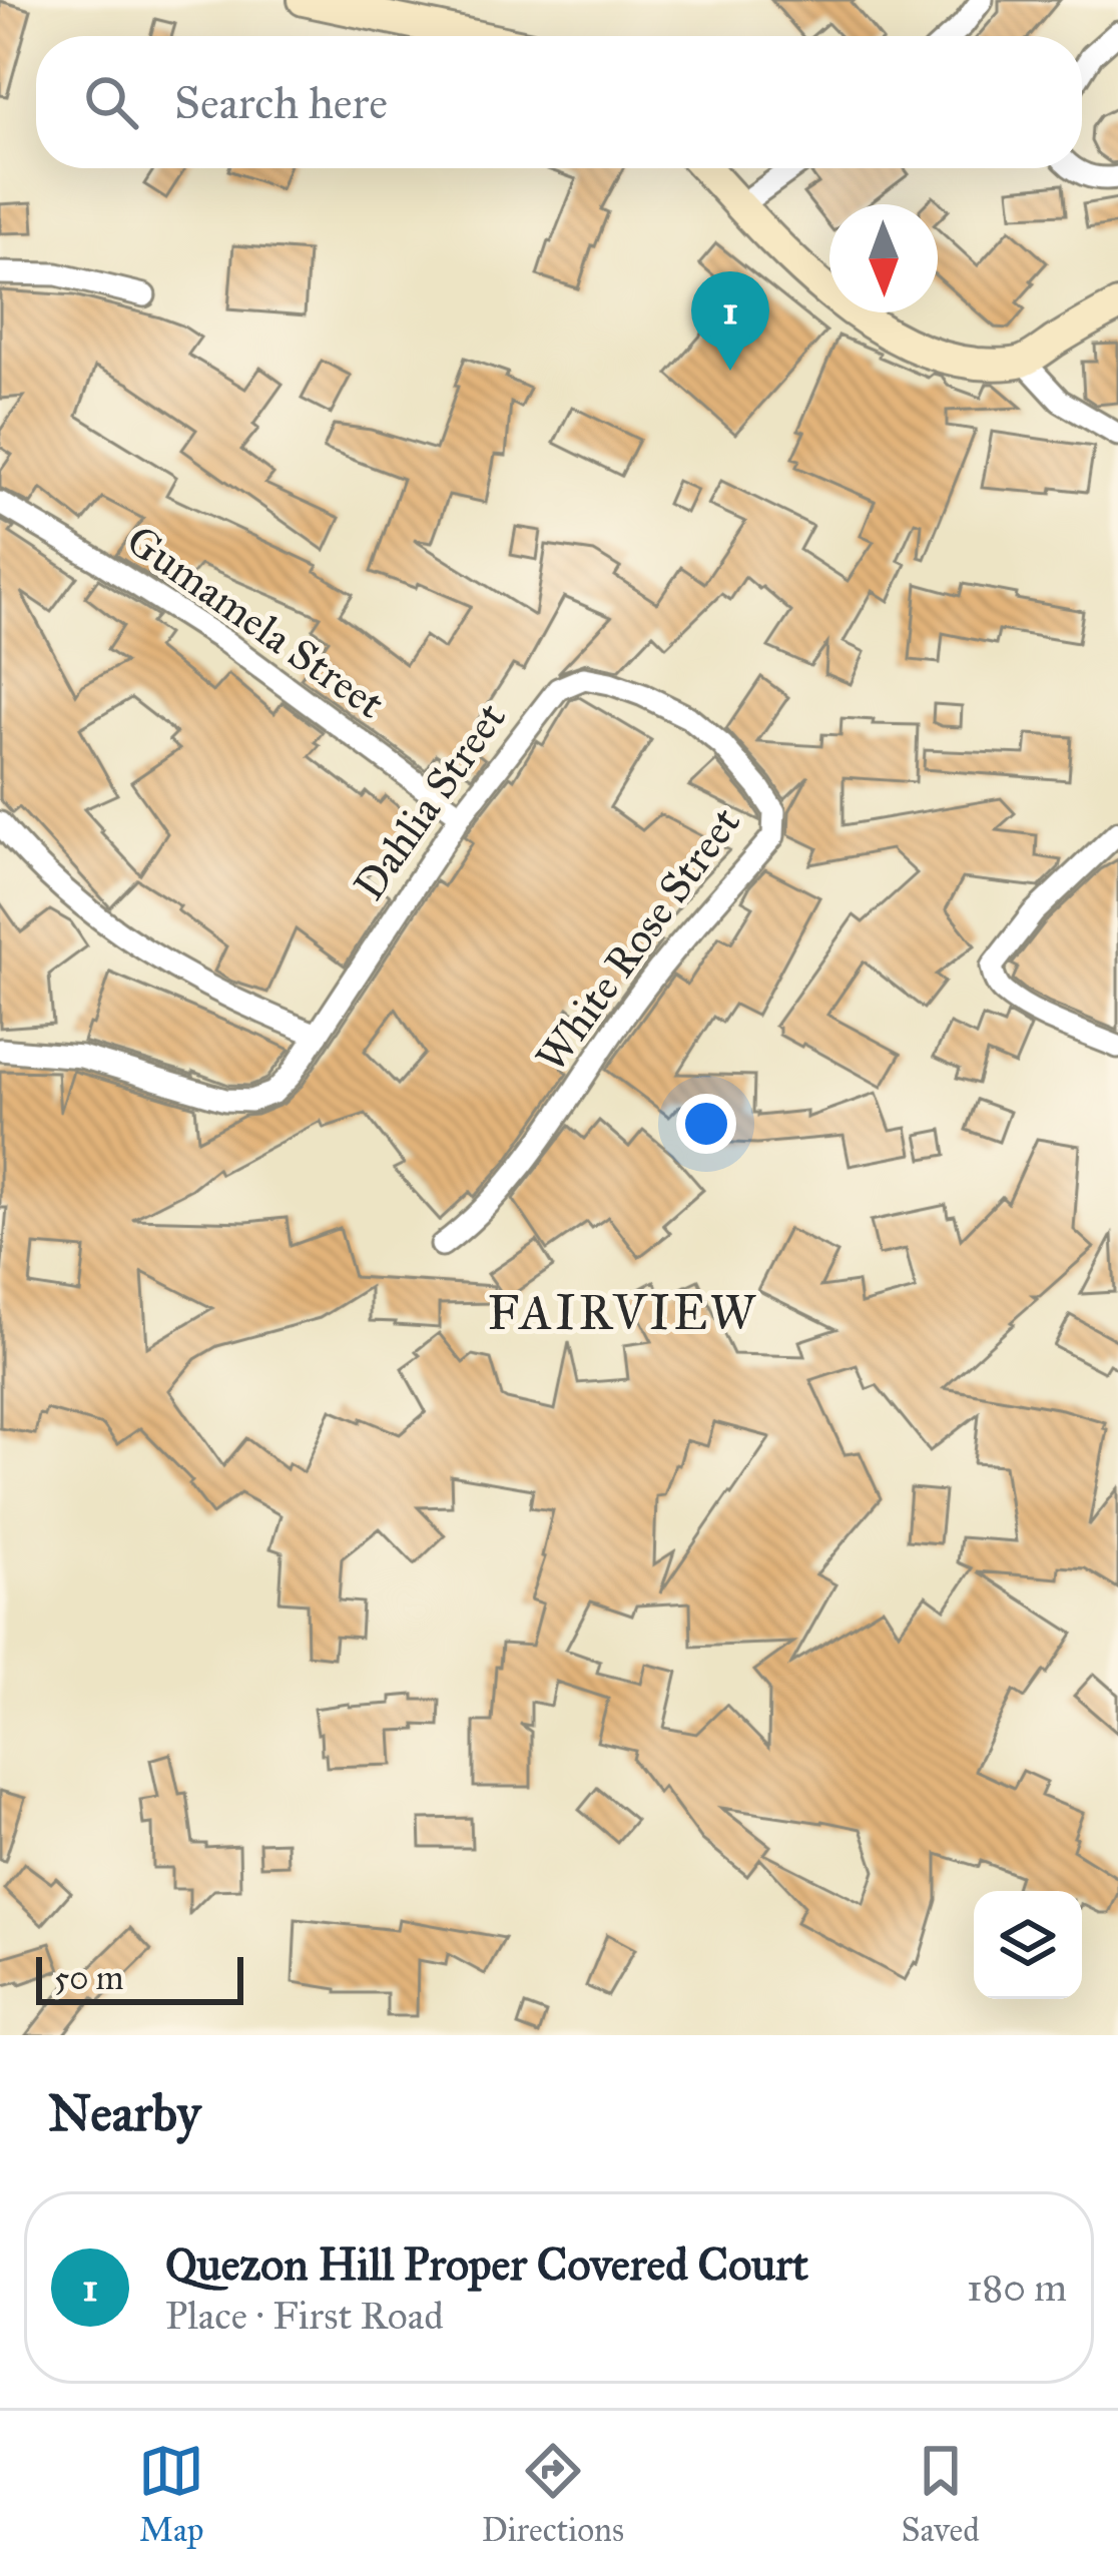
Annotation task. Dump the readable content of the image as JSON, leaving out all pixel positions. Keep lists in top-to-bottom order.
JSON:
{
  "streets": {
    "street": ["Gumamela Street", "Dahlia Street", "White Rose Street"]
  },
  "crossings": [
    ["Gumamela Street", "Dahlia Street"],
    ["Dahlia Street", "White Rose Street"]
  ],
  "districts": ["FAIRVIEW"],
  "scale_bar": "50 m",
  "north": "bottom",
  "page": {
    "search": "Search here",
    "pins": "1",
    "scale": "50 m",
    "heading": "Nearby",
    "list": [
      {
        "mark": "1",
        "name": "Quezon Hill Proper Covered Court",
        "note": "Place · First Road",
        "value": "180 m"
      }
    ],
    "nav": ["Map", "Directions", "Saved"]
  }
}
